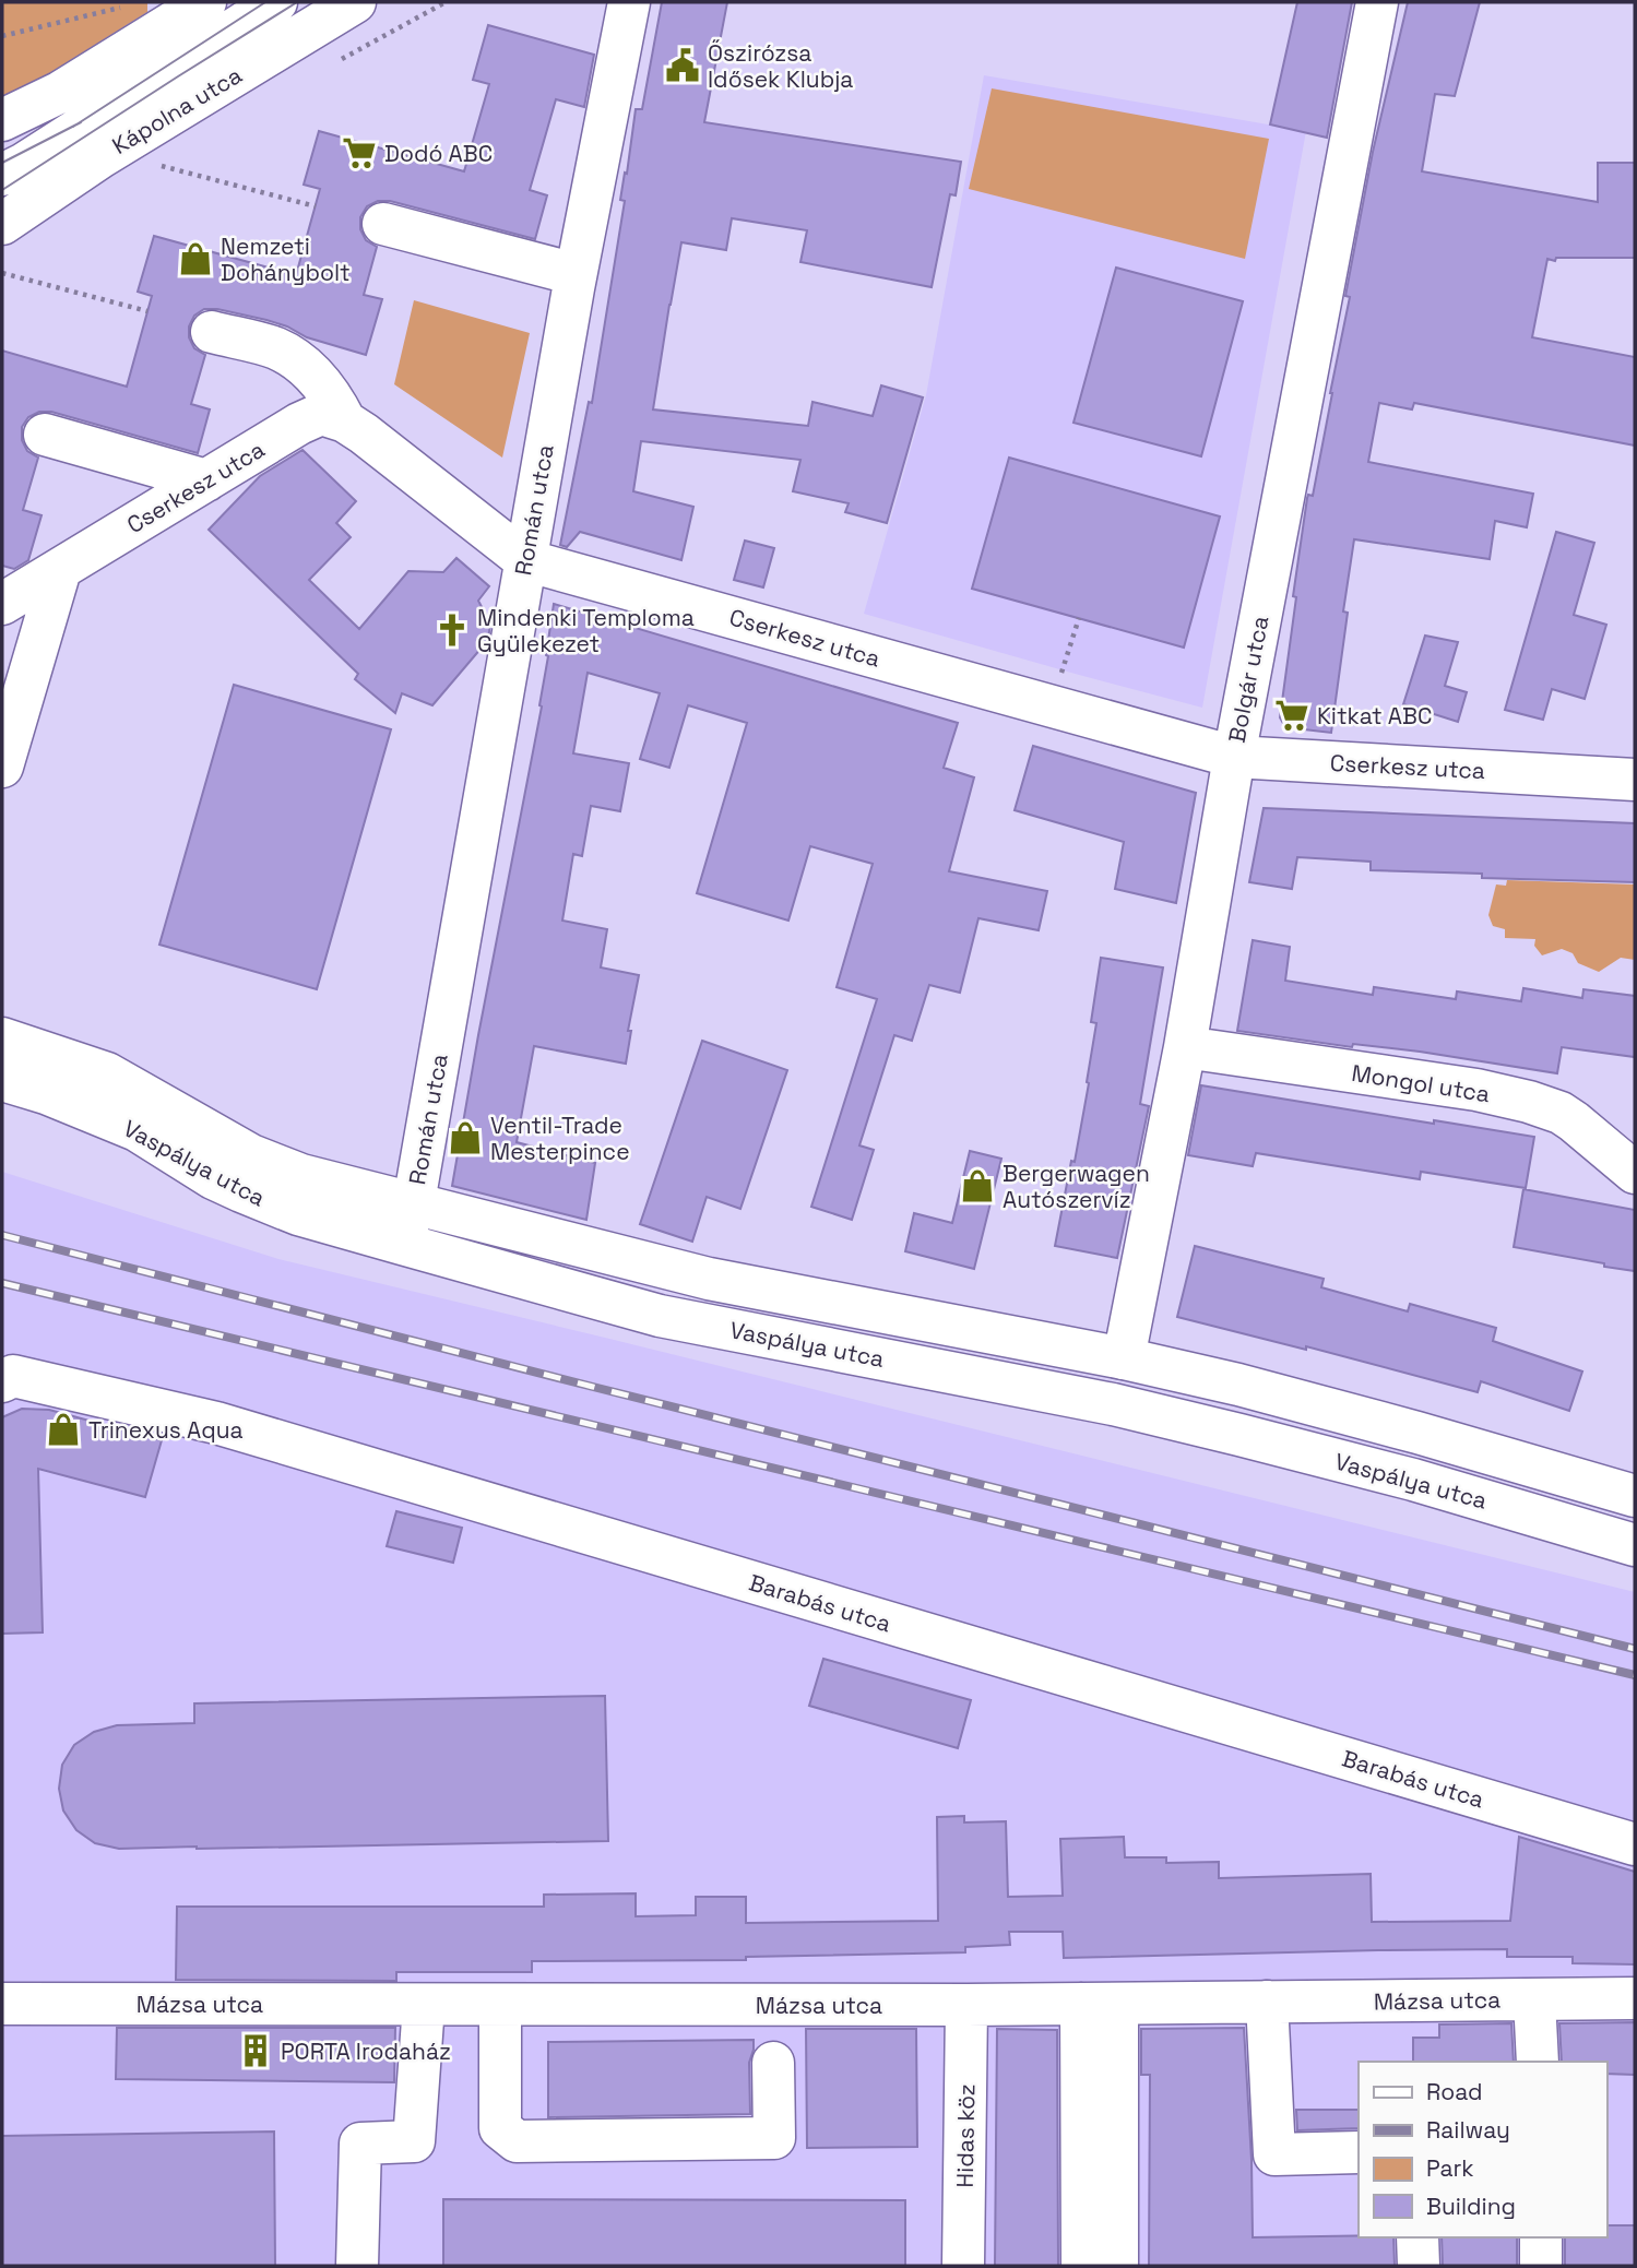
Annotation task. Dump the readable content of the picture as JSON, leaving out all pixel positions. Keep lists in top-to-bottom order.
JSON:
{
  "streets": {
    "street": [
      "Kápolna utca",
      "Cserkesz utca",
      "Román utca",
      "Bolgár utca",
      "Mongol utca",
      "Vaspálya utca",
      "Barabás utca",
      "Mázsa utca",
      "Hidas köz"
    ]
  },
  "crossings": [
    ["Cserkesz utca", "Román utca"],
    ["Cserkesz utca", "Bolgár utca"],
    ["Román utca", "Vaspálya utca"],
    ["Bolgár utca", "Mongol utca"],
    ["Bolgár utca", "Vaspálya utca"],
    ["Mázsa utca", "Hidas köz"]
  ],
  "places": {
    "public building": ["Őszirózsa Idősek Klubja"],
    "supermarket": ["Dodó ABC", "Kitkat ABC"],
    "shop": [
      "Nemzeti Dohánybolt",
      "Ventil-Trade Mesterpince",
      "Bergerwagen Autószervíz",
      "Trinexus Aqua"
    ],
    "church": ["Mindenki Temploma Gyülekezet"],
    "building": ["PORTA Irodaház"]
  },
  "legend": [
    "Road",
    "Railway",
    "Park",
    "Building"
  ]
}
